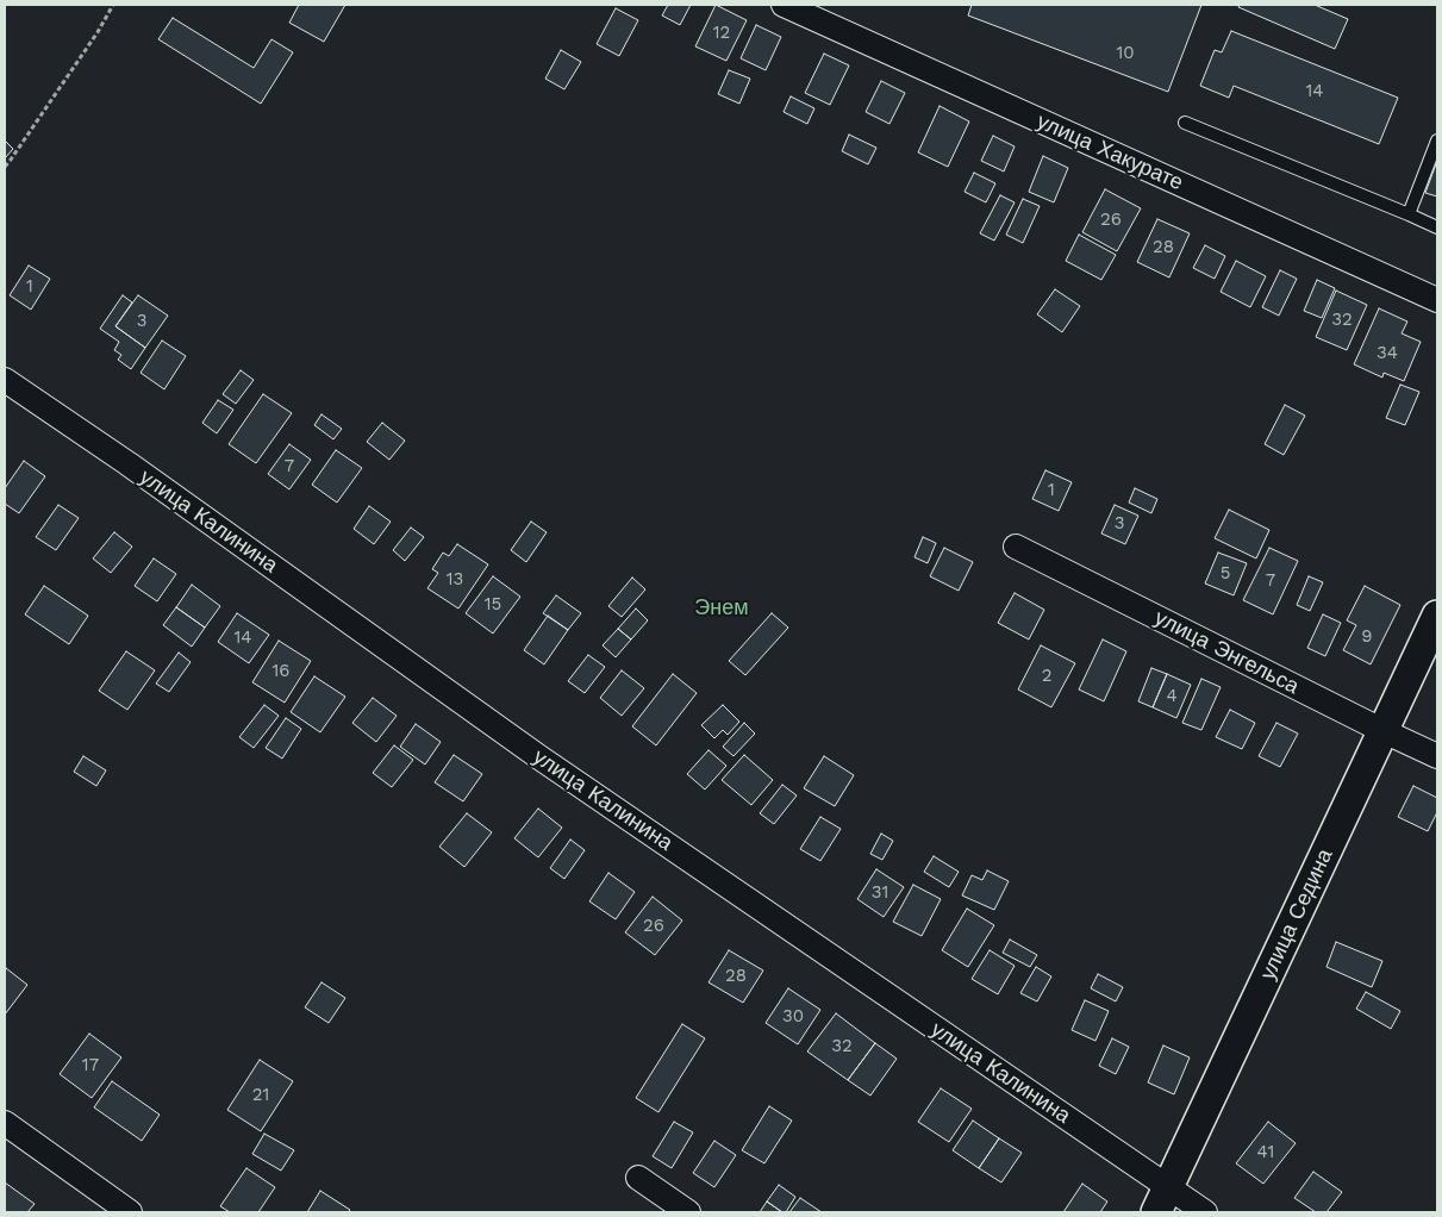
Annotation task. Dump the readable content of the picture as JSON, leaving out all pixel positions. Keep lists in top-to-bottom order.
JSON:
{
  "streets": {
    "street": [
      "улица Хакурате",
      "улица Калинина",
      "улица Энгельса",
      "улица Седина"
    ]
  },
  "crossings": [
    ["улица Калинина", "улица Седина"],
    ["улица Энгельса", "улица Седина"]
  ],
  "parks": ["Энем"],
  "house_numbers": [
    "12",
    "10",
    "14",
    "26",
    "28",
    "1",
    "32",
    "3",
    "34",
    "7",
    "1",
    "3",
    "5",
    "13",
    "7",
    "15",
    "9",
    "14",
    "16",
    "2",
    "4",
    "31",
    "26",
    "28",
    "30",
    "32",
    "17",
    "21",
    "41"
  ]
}
